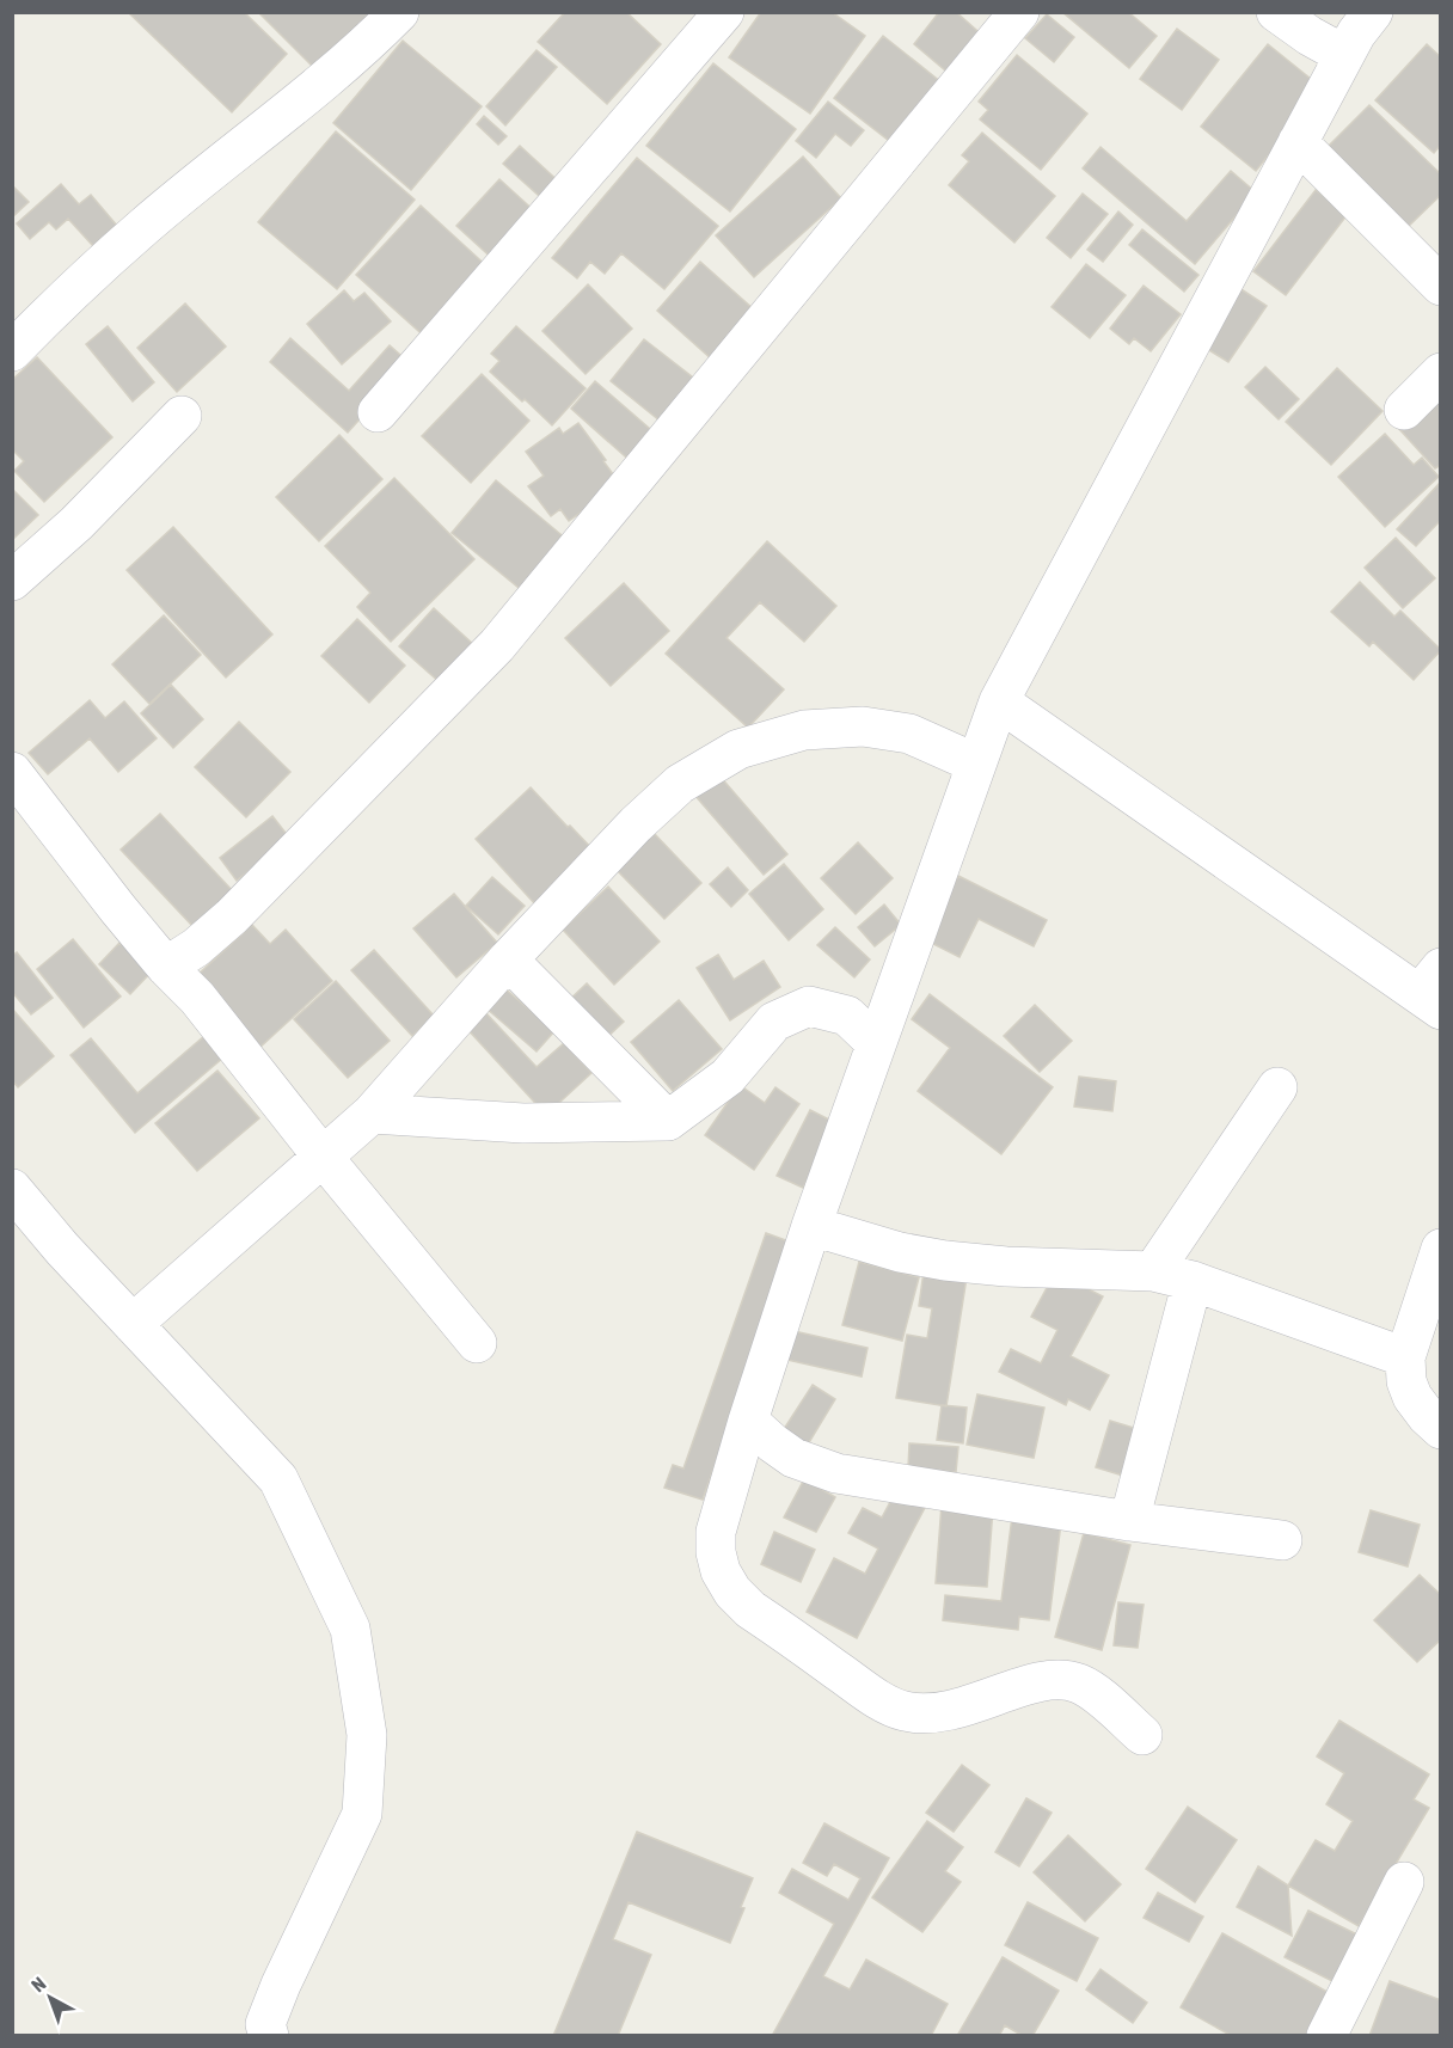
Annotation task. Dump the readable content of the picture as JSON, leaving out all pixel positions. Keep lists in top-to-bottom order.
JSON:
{
  "north": "top left"
}
